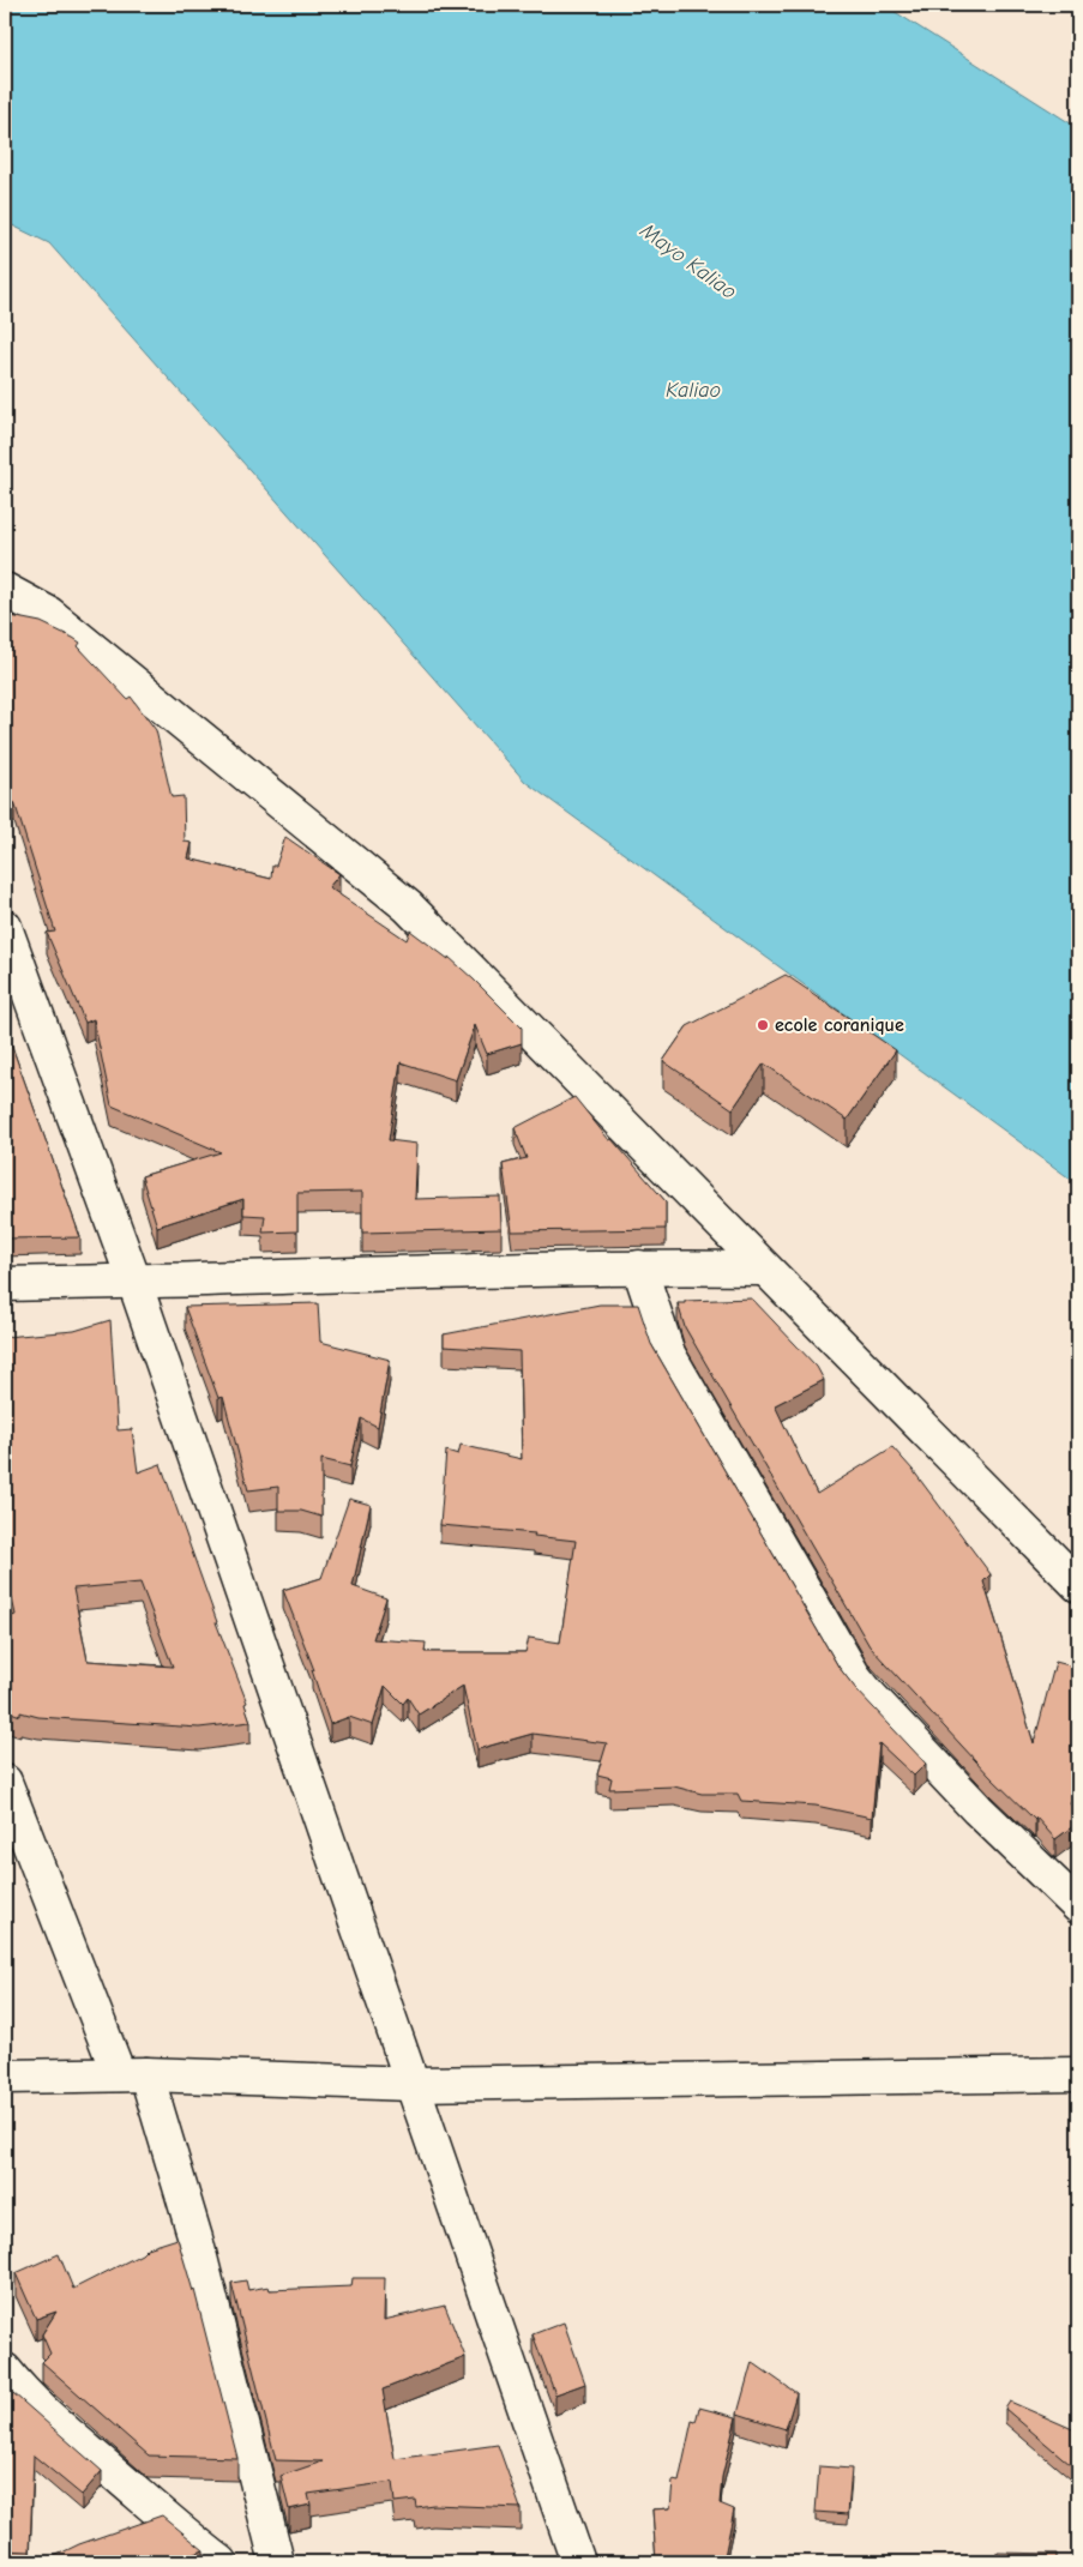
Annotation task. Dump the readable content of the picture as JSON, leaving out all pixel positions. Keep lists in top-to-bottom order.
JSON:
{
  "water": ["Mayo Kaliao", "Kaliao"],
  "places": ["ecole coranique"]
}
